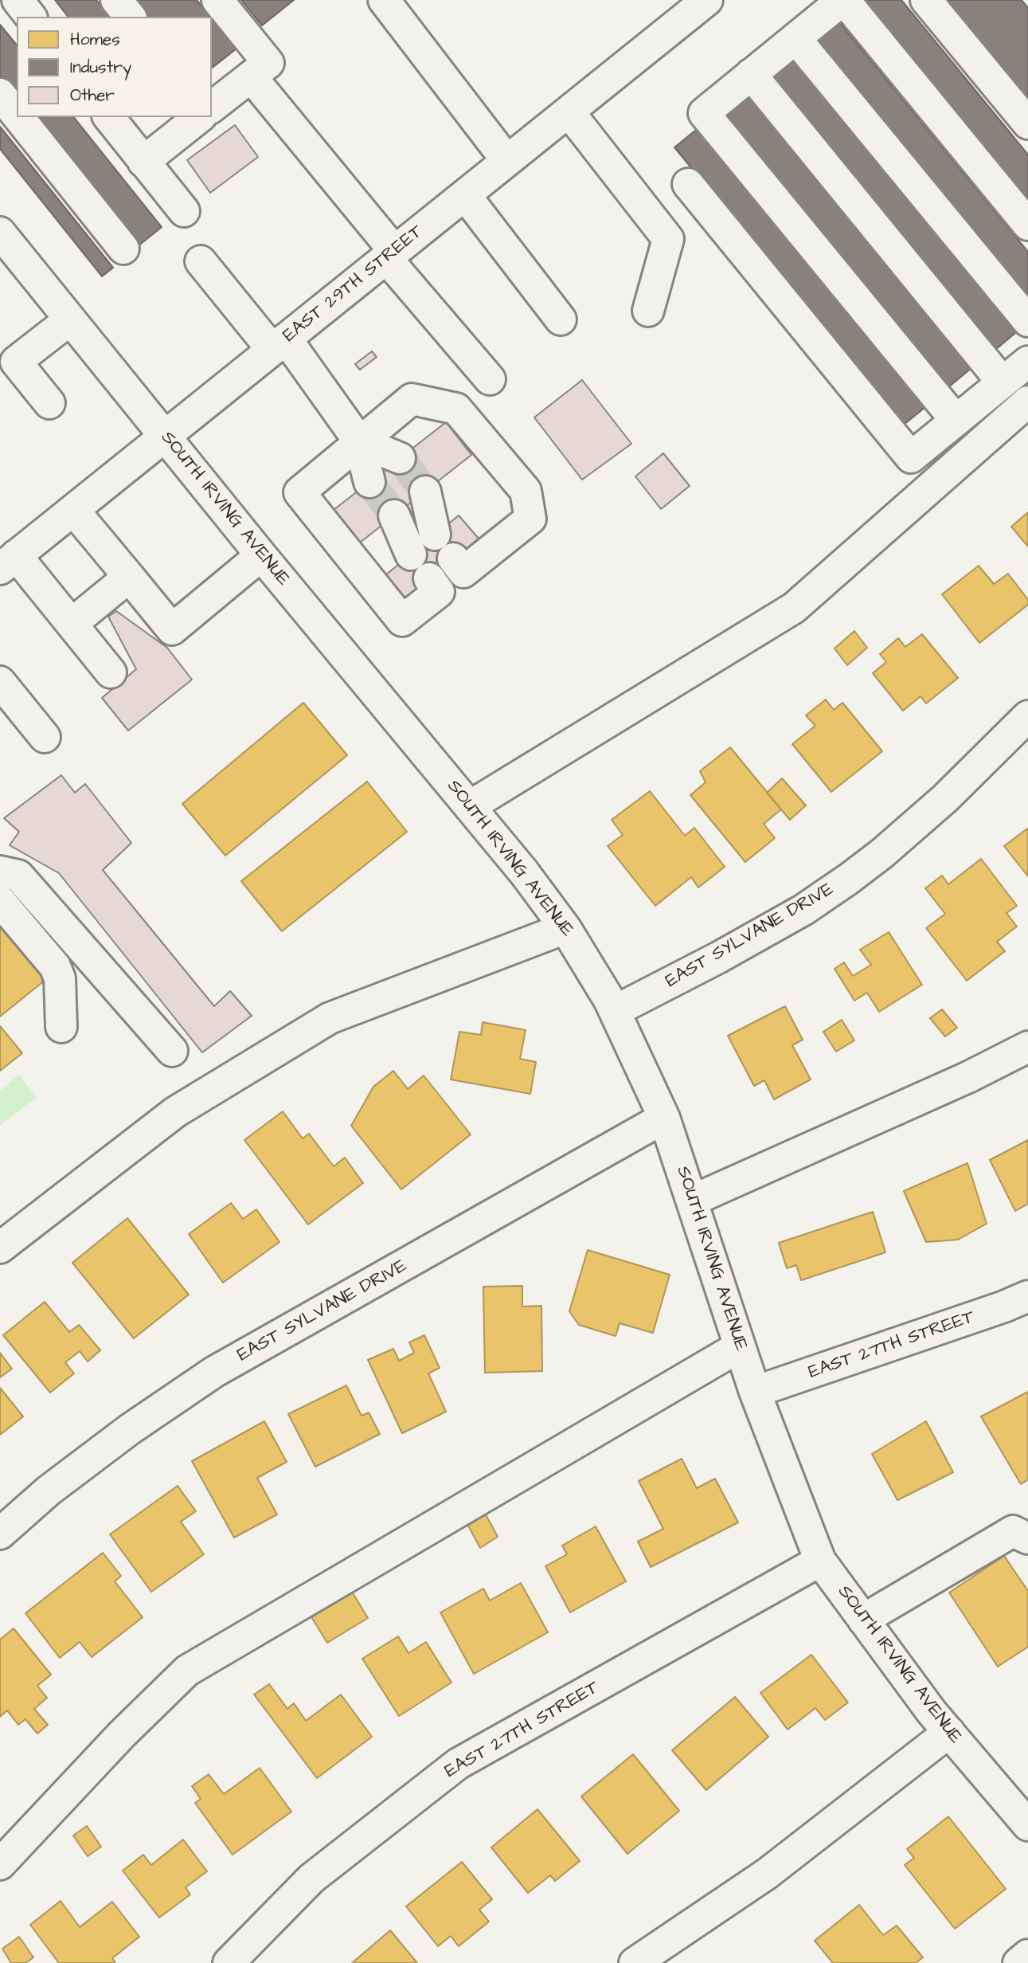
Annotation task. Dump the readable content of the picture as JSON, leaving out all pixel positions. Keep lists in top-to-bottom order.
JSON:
{
  "streets": {
    "street": [
      "EAST 29TH STREET",
      "SOUTH IRVING AVENUE",
      "EAST SYLVANE DRIVE",
      "EAST 27TH STREET"
    ]
  },
  "crossings": [
    ["EAST 29TH STREET", "SOUTH IRVING AVENUE"],
    ["SOUTH IRVING AVENUE", "EAST SYLVANE DRIVE"],
    ["SOUTH IRVING AVENUE", "EAST 27TH STREET"]
  ],
  "legend": ["Homes", "Industry", "Other"]
}
